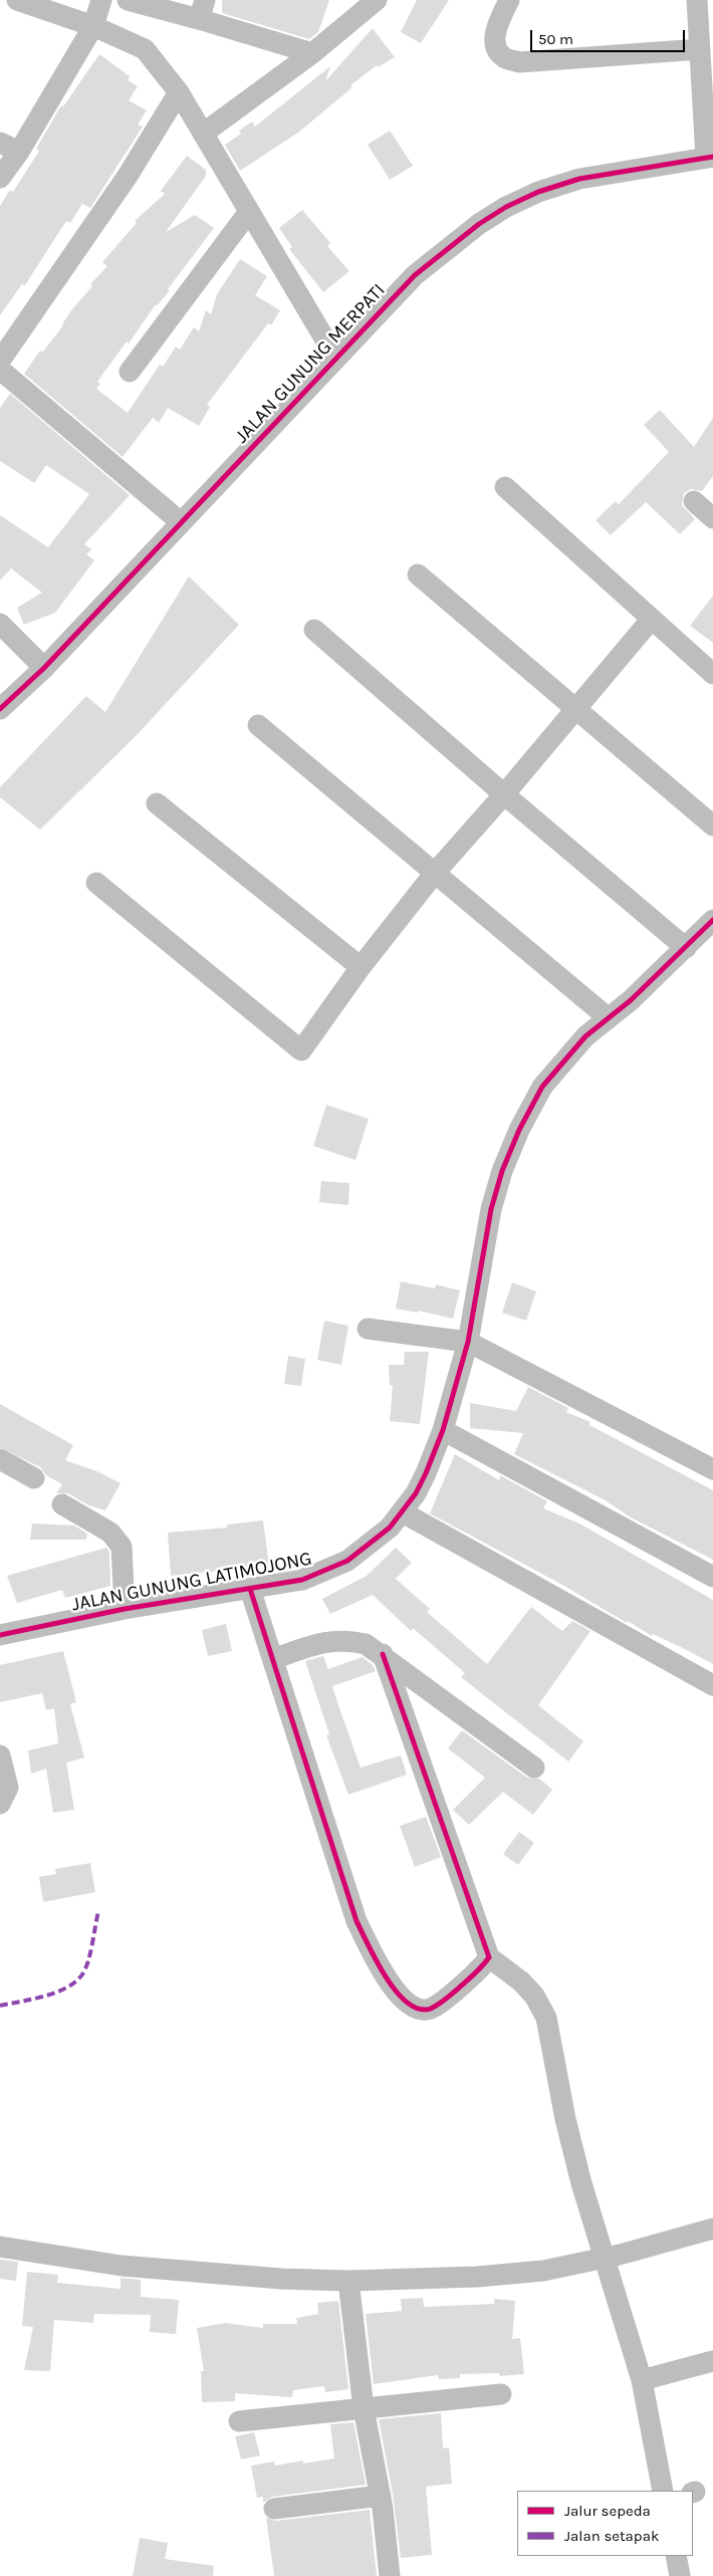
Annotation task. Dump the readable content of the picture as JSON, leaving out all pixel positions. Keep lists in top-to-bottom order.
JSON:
{
  "streets": {
    "street": ["JALAN GUNUNG MERPATI", "JALAN GUNUNG LATIMOJONG"]
  },
  "legend": ["Jalur sepeda", "Jalan setapak"],
  "scale_bar": "50 m"
}
